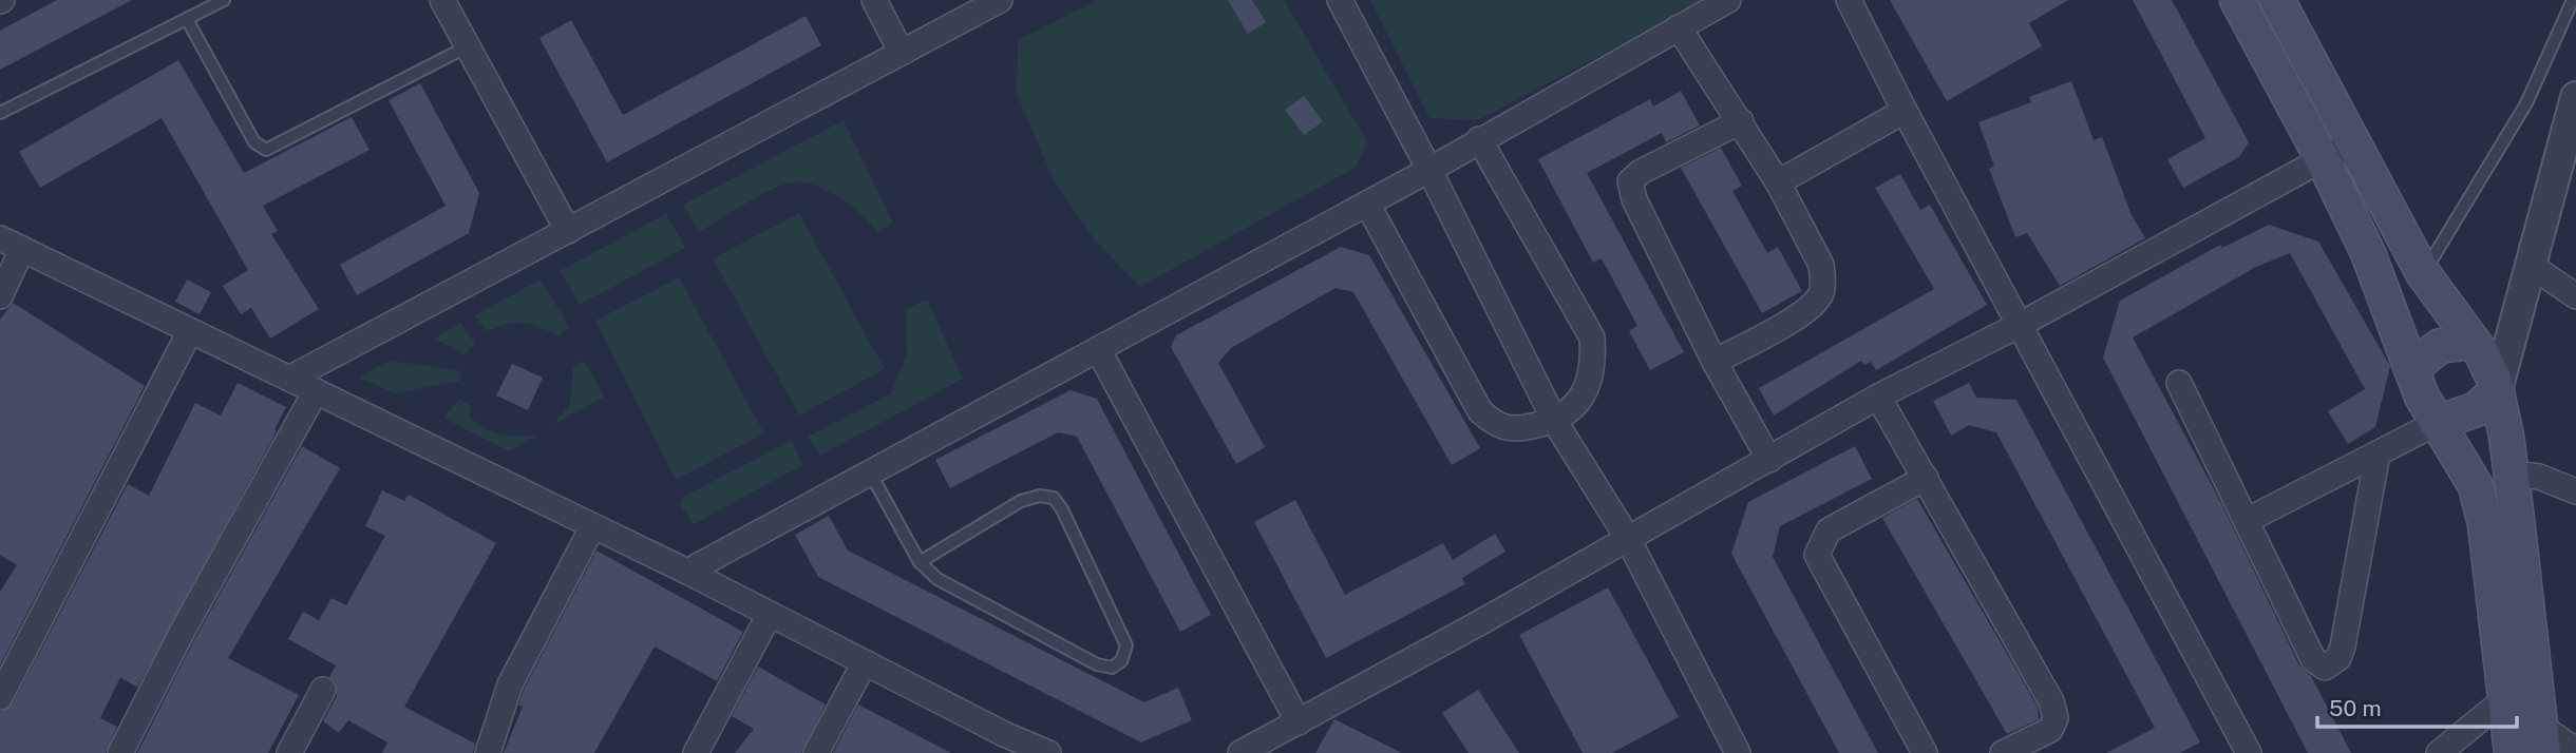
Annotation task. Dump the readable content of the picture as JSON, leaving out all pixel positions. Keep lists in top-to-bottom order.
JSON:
{
  "scale_bar": "50 m"
}
